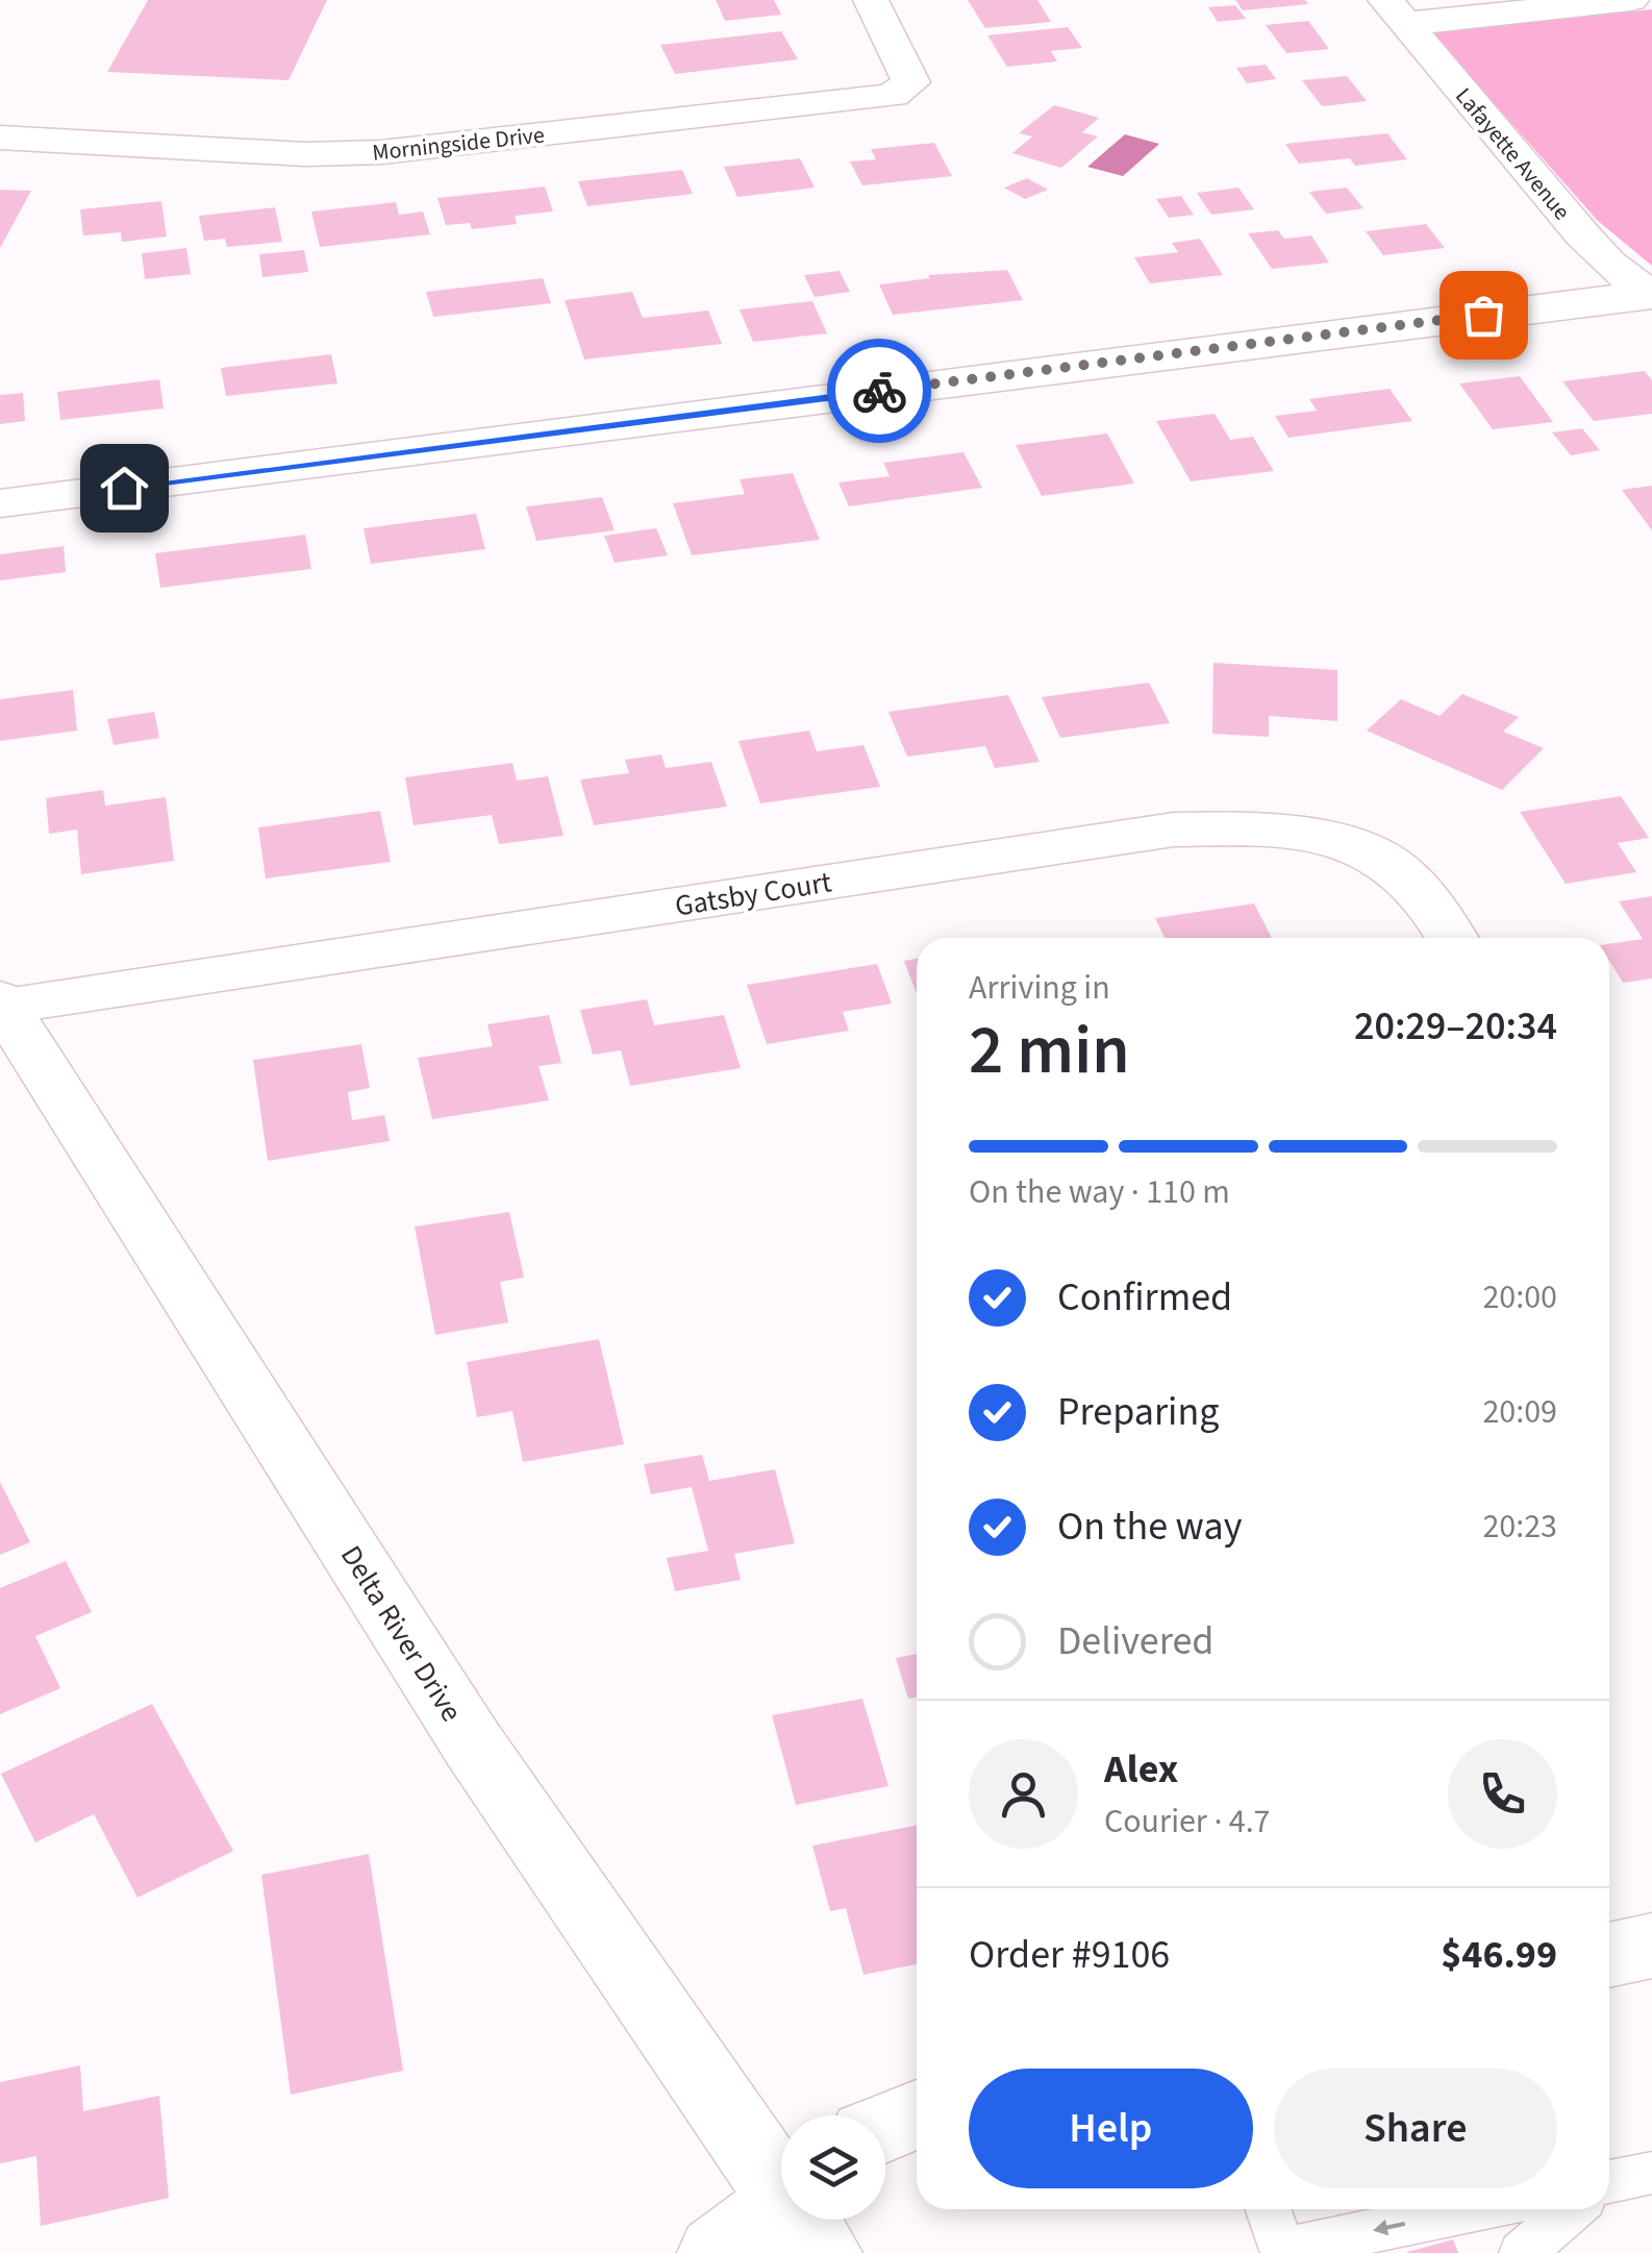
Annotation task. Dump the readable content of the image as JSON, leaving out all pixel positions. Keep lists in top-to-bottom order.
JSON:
{
  "streets": {
    "street": [
      "Morningside Drive",
      "Lafayette Avenue",
      "Gatsby Court",
      "Delta River Drive"
    ]
  },
  "crossings": [
    ["Gatsby Court", "Delta River Drive"]
  ],
  "page": {
    "heading": ["2 min", "Arriving in", "20:29–20:34"],
    "panel": [
      "Alex",
      "Courier · 4.7",
      "Order #9106",
      "$46.99"
    ],
    "bar": "On the way · 110 m",
    "list": [
      ["Confirmed", "20:00"],
      ["Preparing", "20:09"],
      ["On the way", "20:23"],
      "Delivered"
    ],
    "buttons": ["Help", "Share"]
  }
}
